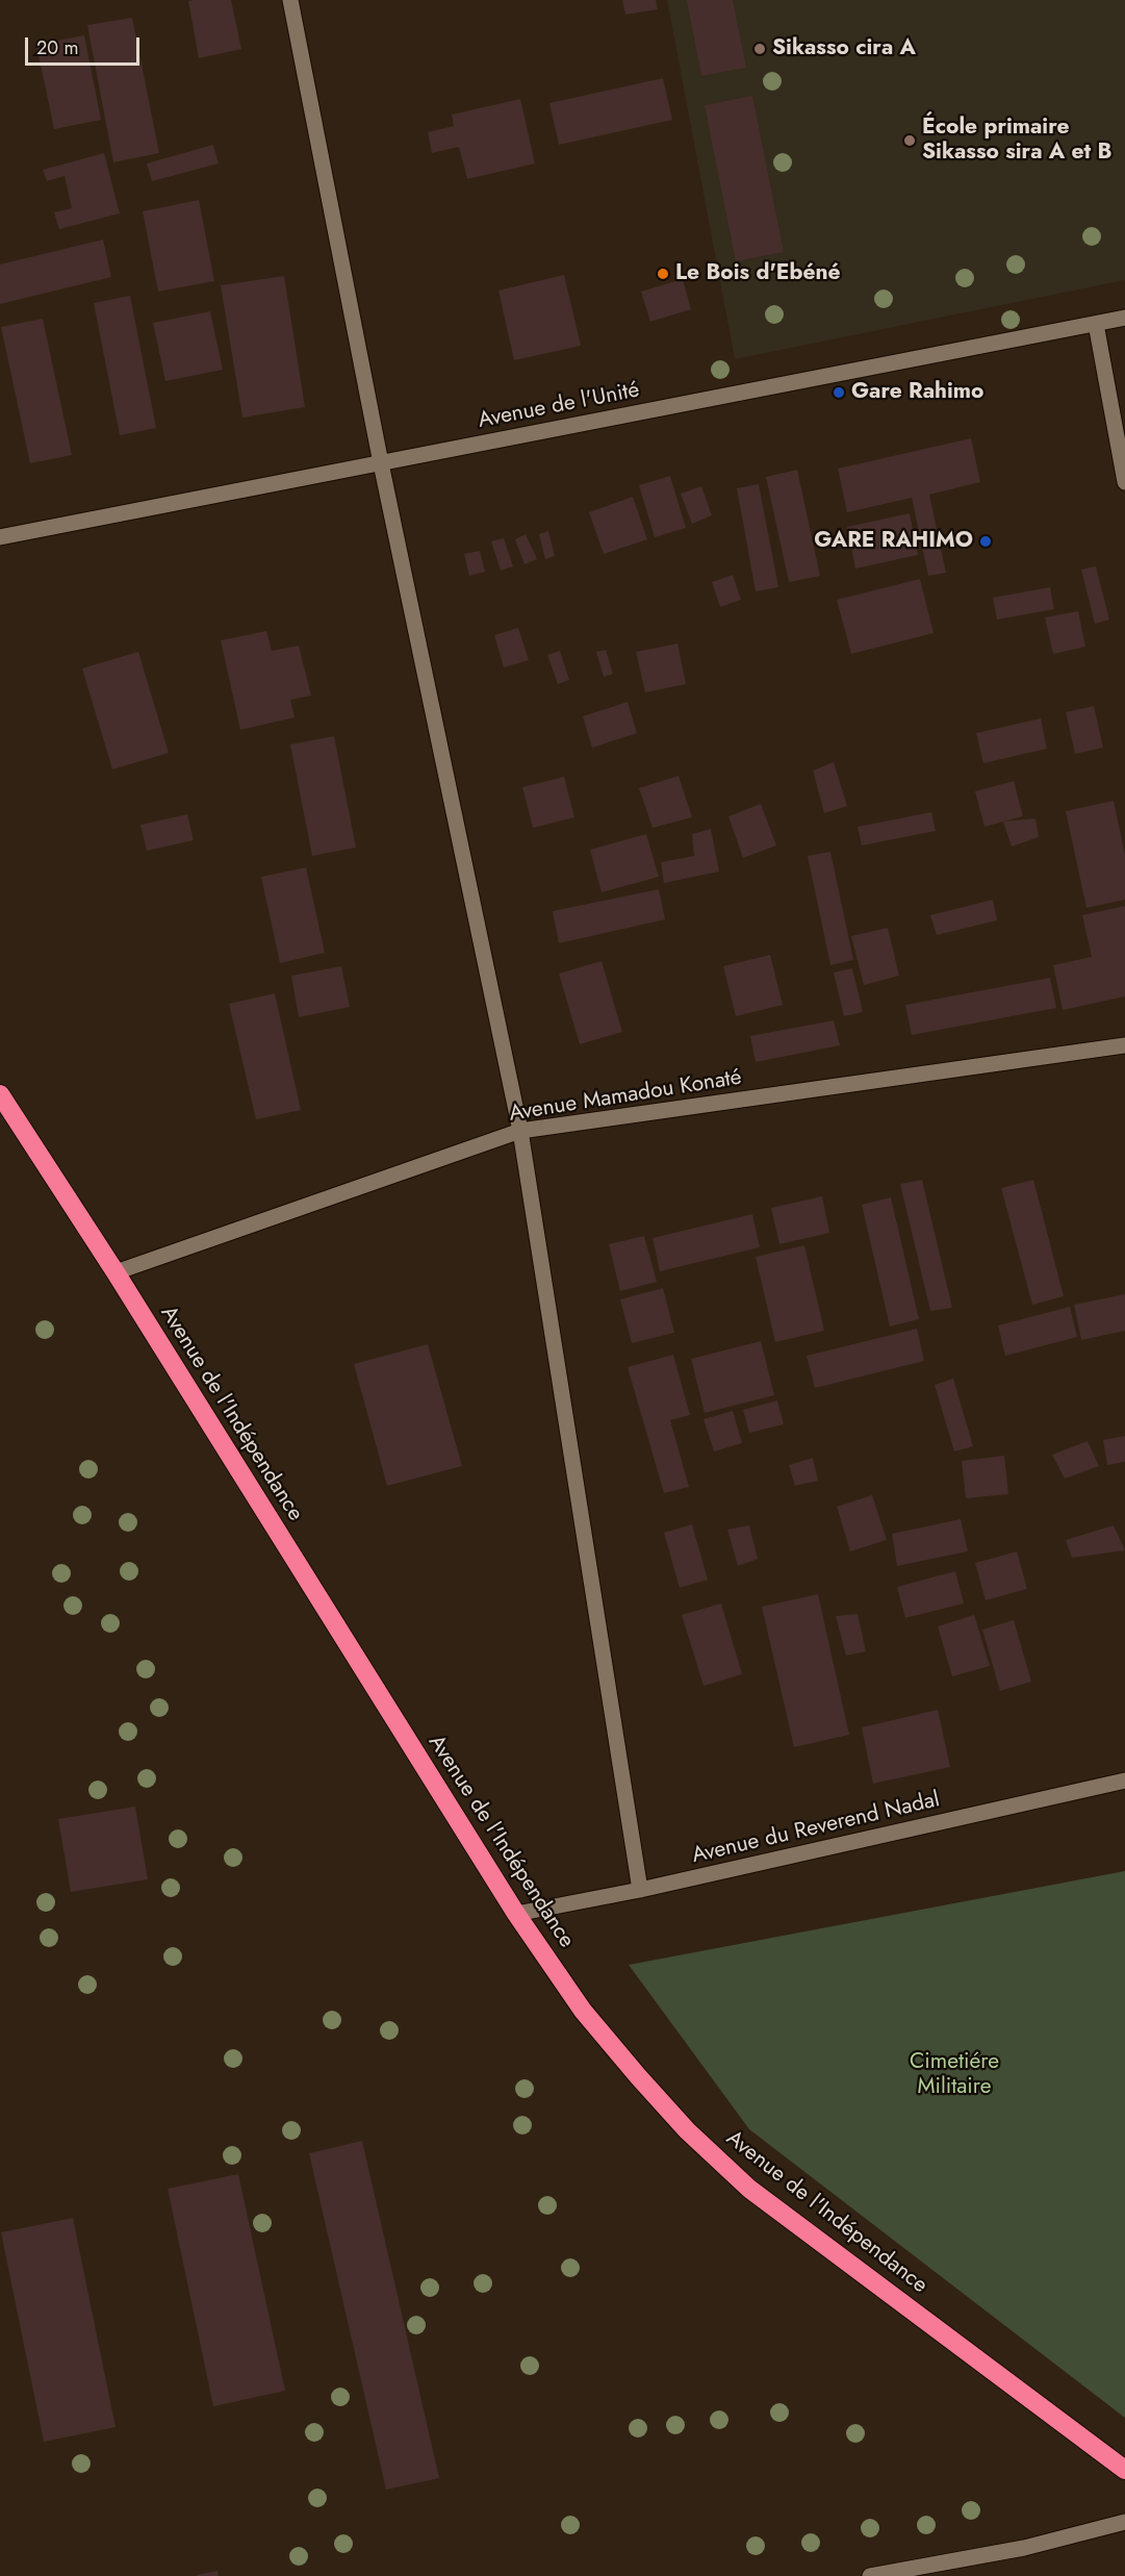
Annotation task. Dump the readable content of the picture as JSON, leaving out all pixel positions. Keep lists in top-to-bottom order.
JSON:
{
  "streets": {
    "highway": ["Avenue de l'Indépendance"],
    "street": ["Avenue de l'Unité", "Avenue Mamadou Konaté", "Avenue du Reverend Nadal"]
  },
  "crossings": [
    ["Avenue Mamadou Konaté", "Avenue de l'Indépendance"],
    ["Avenue de l'Indépendance", "Avenue du Reverend Nadal"]
  ],
  "parks": ["Cimetiére Militaire"],
  "places": [
    "Sikasso cira A",
    "École primaire Sikasso sira A et B",
    "Le Bois d'Ebéné",
    "Gare Rahimo",
    "GARE RAHIMO"
  ],
  "scale_bar": "20 m"
}
